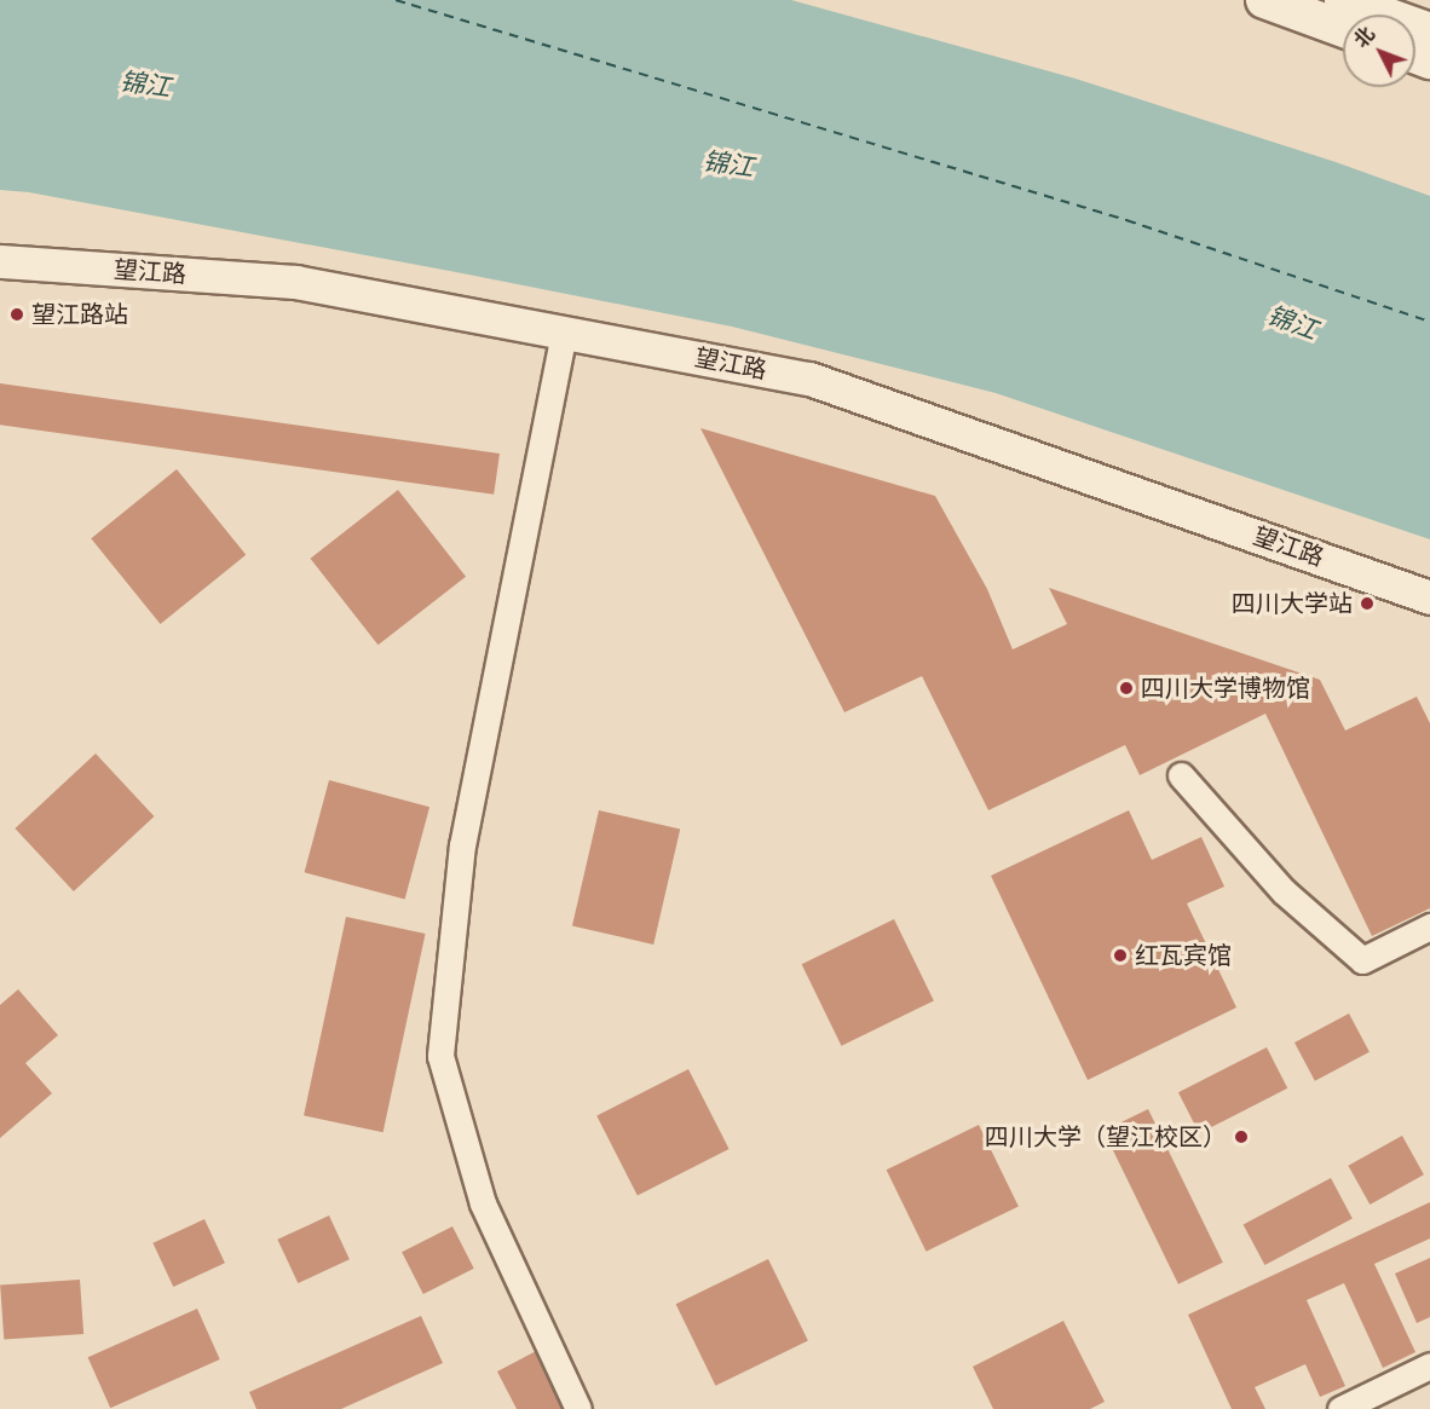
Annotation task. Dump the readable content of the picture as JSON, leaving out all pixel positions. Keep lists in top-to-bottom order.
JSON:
{
  "streets": {
    "street": ["望江路"]
  },
  "water": ["锦江"],
  "places": [
    "望江路站",
    "四川大学站",
    "四川大学博物馆",
    "红瓦宾馆",
    "四川大学（望江校区）"
  ],
  "north": "top left"
}
